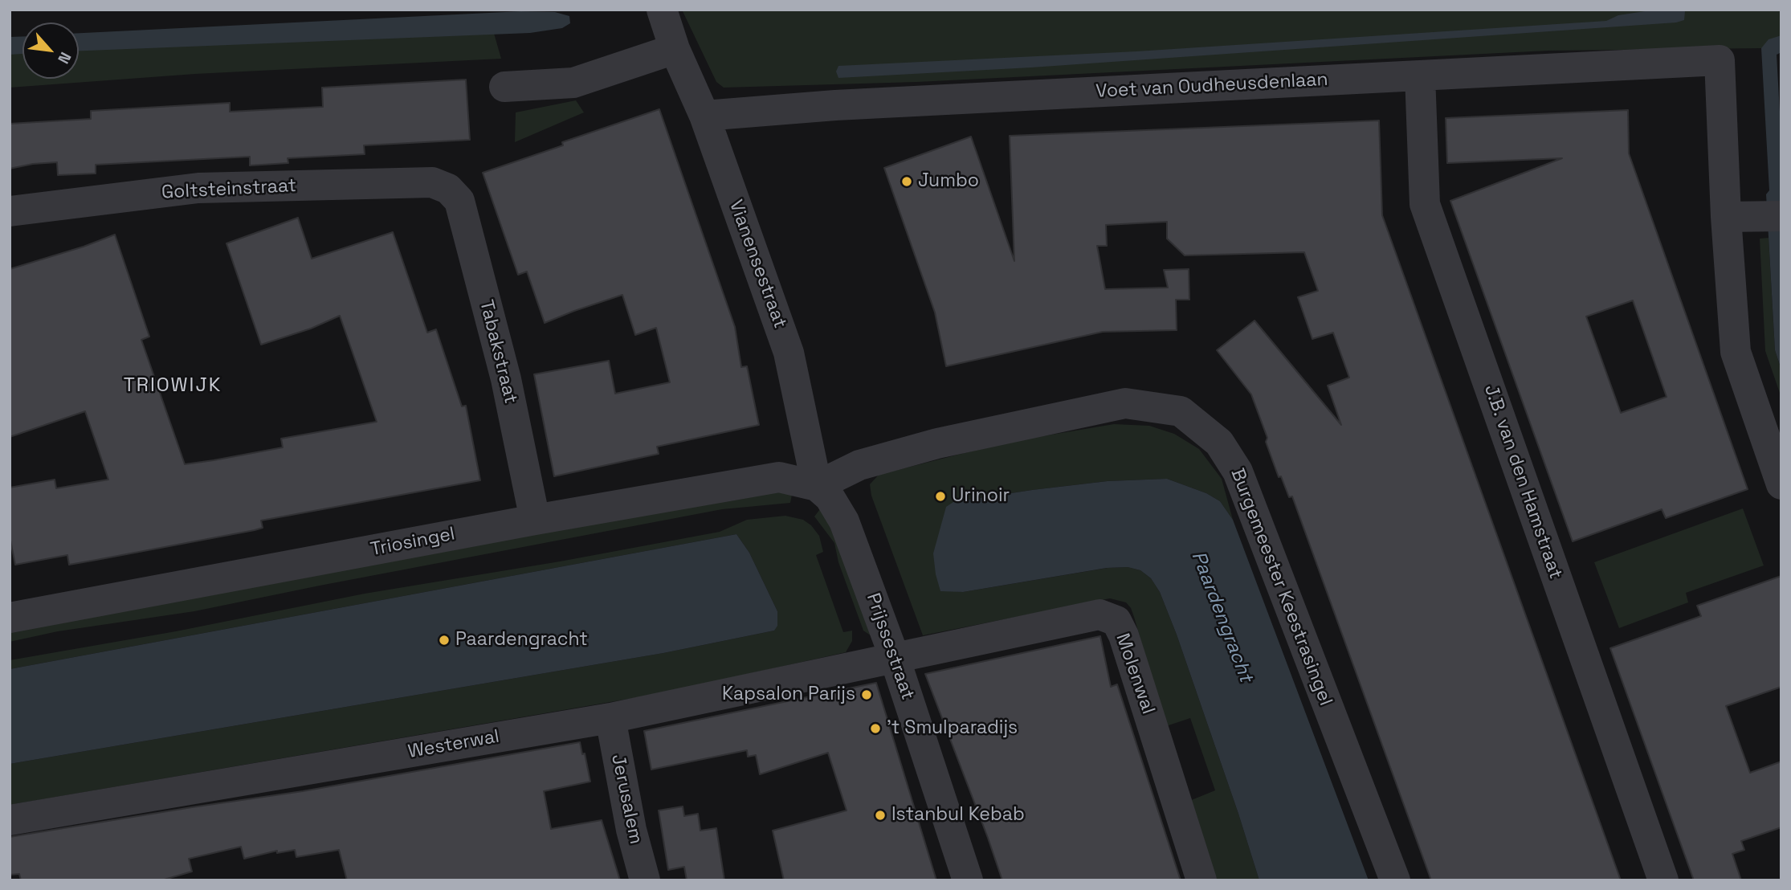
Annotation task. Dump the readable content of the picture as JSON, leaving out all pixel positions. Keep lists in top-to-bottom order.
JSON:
{
  "streets": {
    "street": [
      "Voet van Oudheusdenlaan",
      "Goltsteinstraat",
      "Vianensestraat",
      "Tabakstraat",
      "J.B. van den Hamstraat",
      "Triosingel",
      "Burgemeester Keestrasingel",
      "Prijssestraat",
      "Molenwal",
      "Westerwal",
      "Jerusalem"
    ]
  },
  "crossings": [
    ["Voet van Oudheusdenlaan", "Vianensestraat"],
    ["Voet van Oudheusdenlaan", "J.B. van den Hamstraat"],
    ["Goltsteinstraat", "Tabakstraat"],
    ["Vianensestraat", "Triosingel"],
    ["Vianensestraat", "Burgemeester Keestrasingel"],
    ["Vianensestraat", "Prijssestraat"],
    ["Tabakstraat", "Triosingel"],
    ["Triosingel", "Burgemeester Keestrasingel"],
    ["Triosingel", "Prijssestraat"],
    ["Burgemeester Keestrasingel", "Prijssestraat"],
    ["Prijssestraat", "Molenwal"],
    ["Prijssestraat", "Westerwal"],
    ["Molenwal", "Westerwal"],
    ["Westerwal", "Jerusalem"]
  ],
  "districts": ["TRIOWIJK"],
  "water": ["Paardengracht"],
  "places": [
    "Jumbo",
    "Urinoir",
    "Paardengracht",
    "Kapsalon Parijs",
    "'t Smulparadijs",
    "Istanbul Kebab"
  ],
  "north": "bottom right"
}
